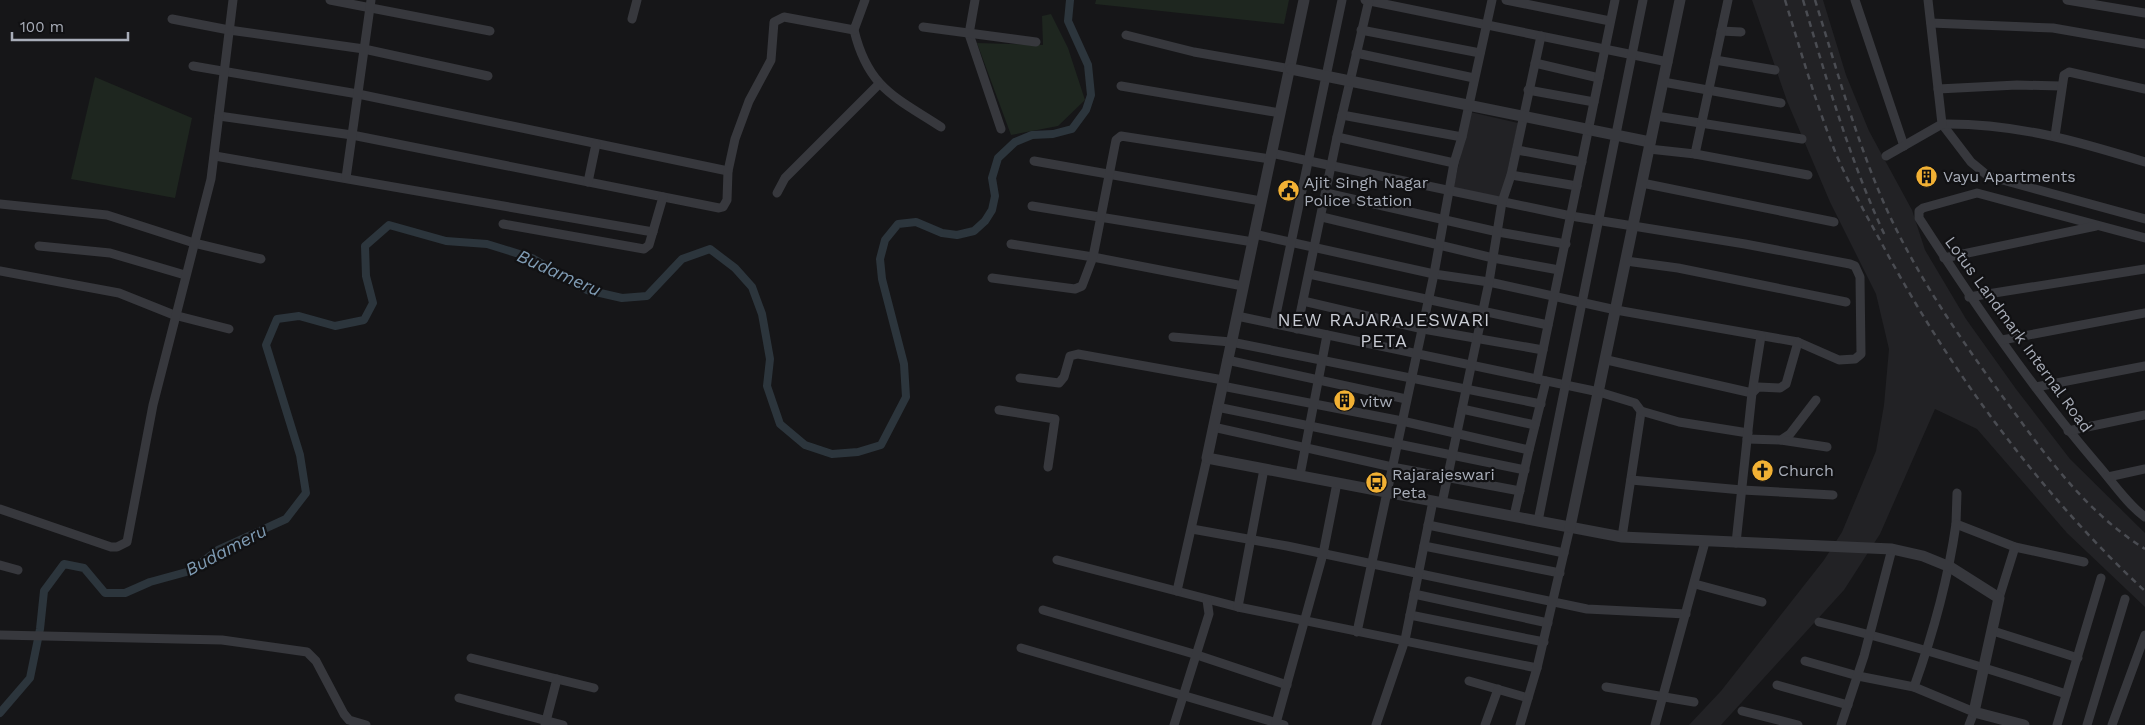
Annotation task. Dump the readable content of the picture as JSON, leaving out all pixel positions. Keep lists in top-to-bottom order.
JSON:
{
  "streets": {
    "street": ["Lotus Landmark Internal Road"]
  },
  "districts": ["NEW RAJARAJESWARI PETA"],
  "water": ["Budameru"],
  "places": {
    "building": ["Vayu Apartments", "vitw"],
    "public building": ["Ajit Singh Nagar Police Station"],
    "church": ["Church"],
    "bus stop": ["Rajarajeswari Peta"]
  },
  "scale_bar": "100 m"
}
